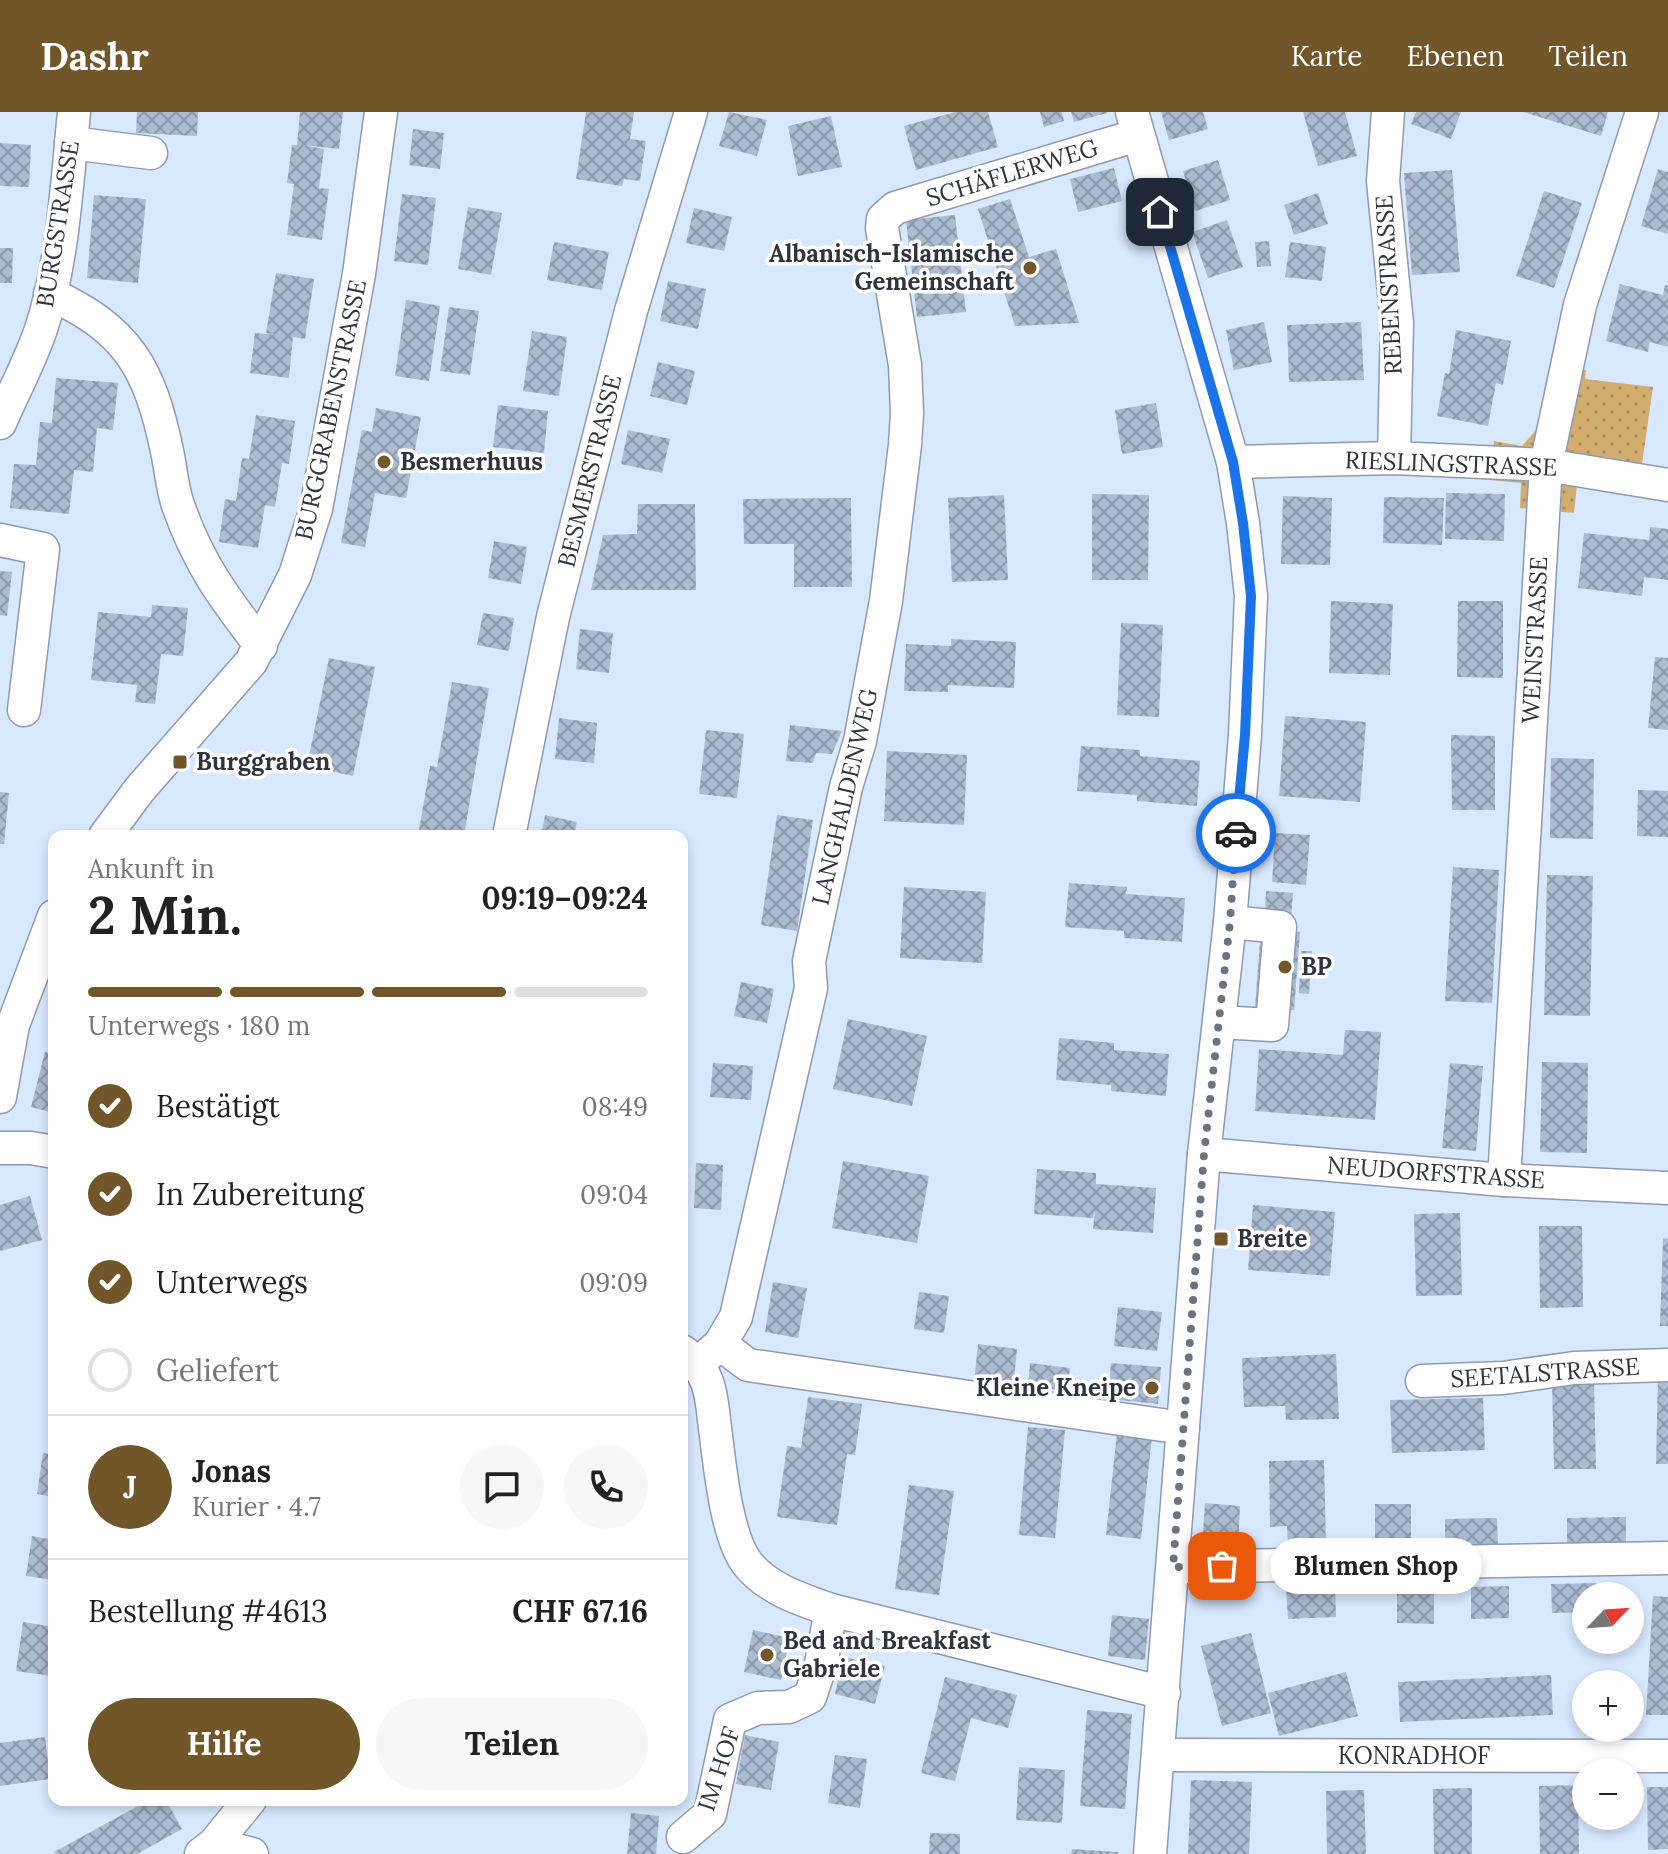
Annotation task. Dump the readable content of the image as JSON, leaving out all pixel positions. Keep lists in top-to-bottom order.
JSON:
{
  "streets": {
    "street": [
      "SCHÄFLERWEG",
      "BURGSTRASSE",
      "REBENSTRASSE",
      "BURGGRABENSTRASSE",
      "RIESLINGSTRASSE",
      "BESMERSTRASSE",
      "WEINSTRASSE",
      "LANGHALDENWEG",
      "NEUDORFSTRASSE",
      "SEETALSTRASSE",
      "KONRADHOF",
      "IM HOF"
    ]
  },
  "crossings": [
    ["SCHÄFLERWEG", "LANGHALDENWEG"],
    ["REBENSTRASSE", "RIESLINGSTRASSE"],
    ["RIESLINGSTRASSE", "WEINSTRASSE"],
    ["WEINSTRASSE", "NEUDORFSTRASSE"]
  ],
  "places": {
    "other": [
      "Albanisch-Islamische Gemeinschaft",
      "Besmerhuus",
      "BP",
      "Kleine Kneipe",
      "Blumen Shop",
      "Bed and Breakfast Gabriele"
    ],
    "transit": ["Burggraben", "Breite"]
  },
  "north": "top right",
  "page": {
    "header": "Dashr",
    "nav": ["Karte", "Ebenen", "Teilen"],
    "heading": ["2 Min.", "Ankunft in", "09:19–09:24"],
    "panel": [
      "Jonas",
      "Kurier · 4.7",
      "Bestellung #4613",
      "CHF 67.16"
    ],
    "bar": "Unterwegs · 180 m",
    "list": [
      ["Bestätigt", "08:49"],
      ["In Zubereitung", "09:04"],
      ["Unterwegs", "09:09"],
      "Geliefert"
    ],
    "round": "J",
    "bubble": "Blumen Shop",
    "map_buttons": ["+", "−"],
    "buttons": ["Hilfe", "Teilen"]
  }
}
